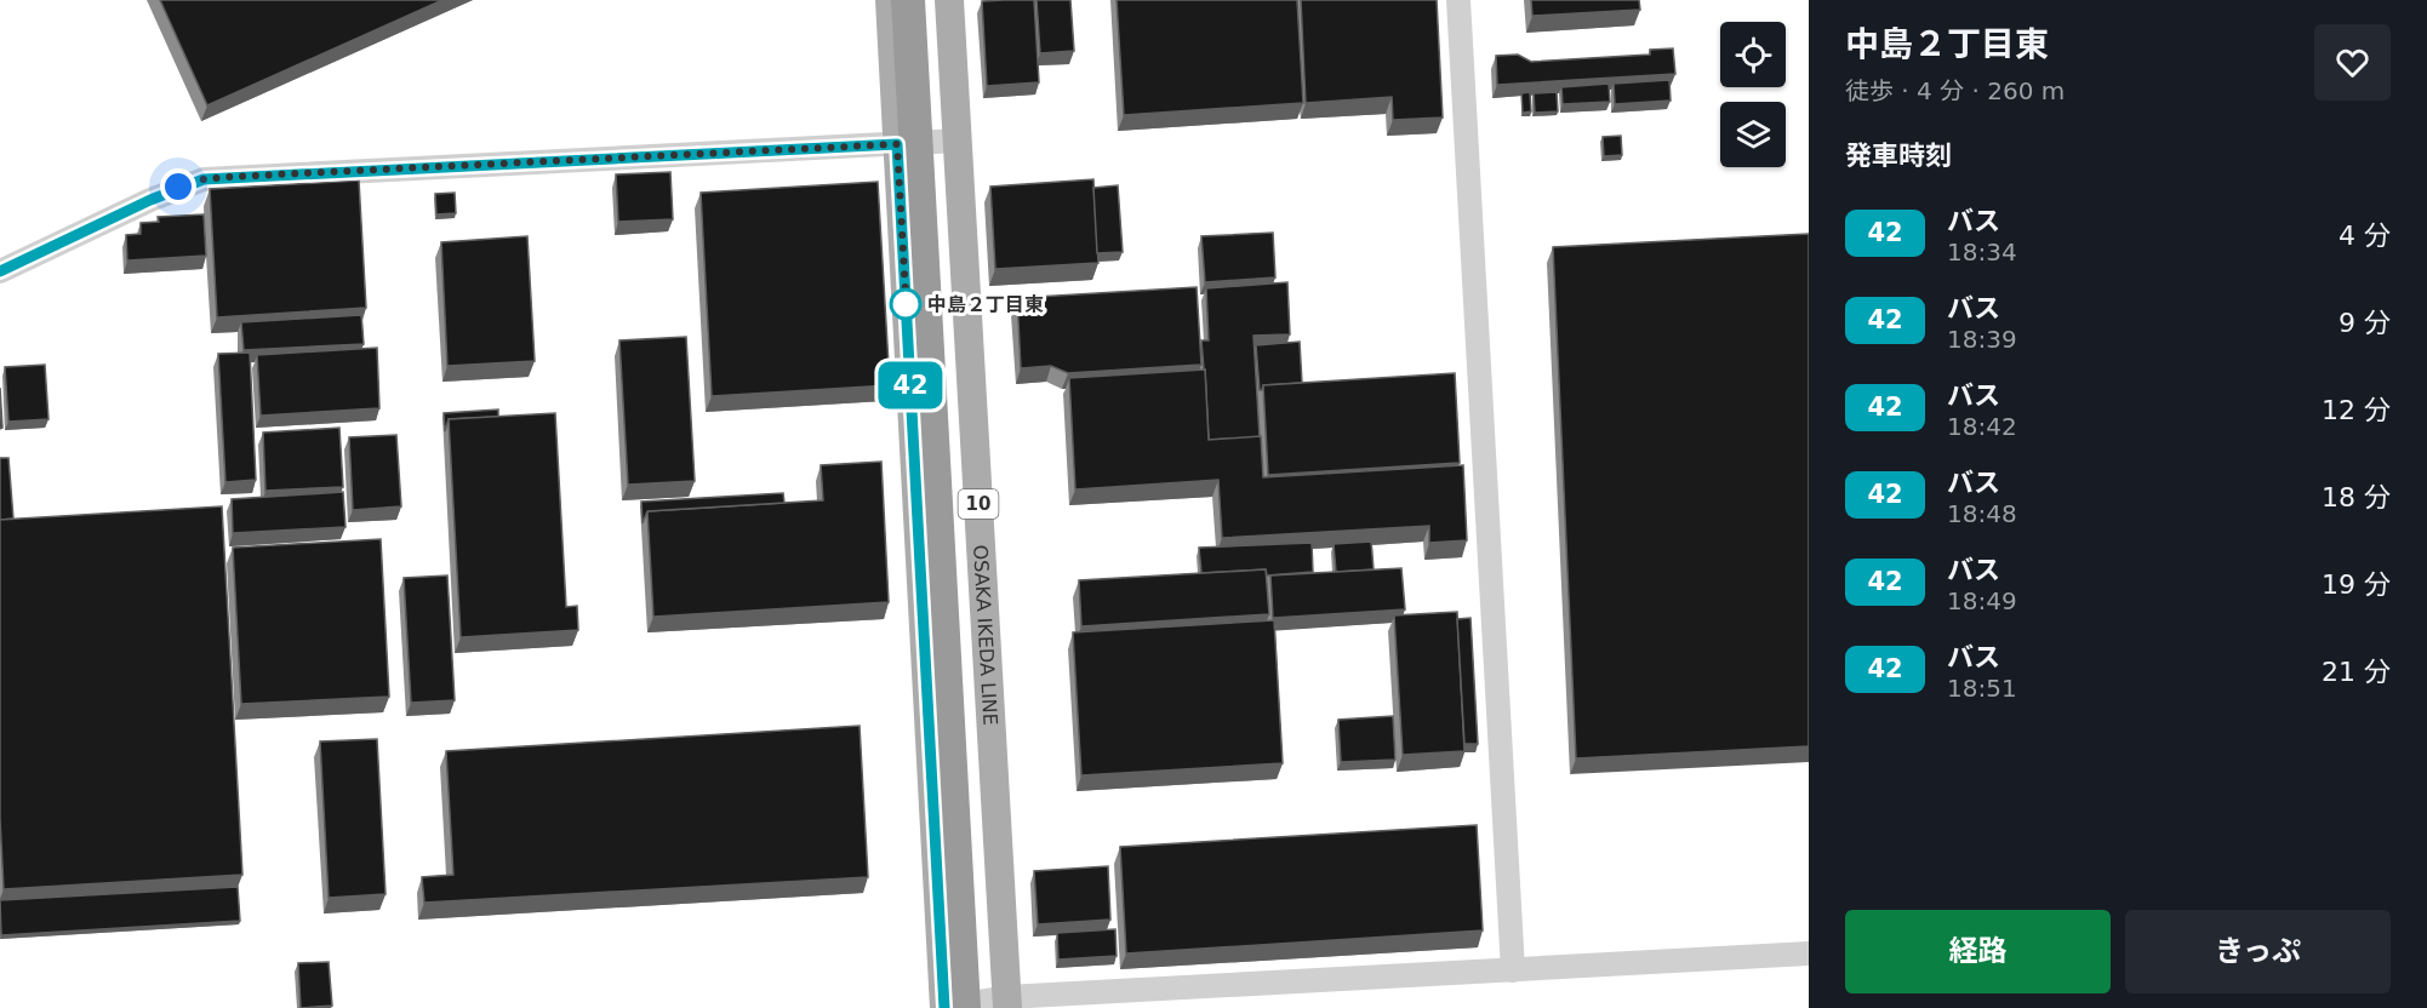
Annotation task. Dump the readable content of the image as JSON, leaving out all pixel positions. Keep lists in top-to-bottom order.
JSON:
{
  "streets": {
    "main road": ["10", "OSAKA IKEDA LINE"]
  },
  "places": ["中島２丁目東"],
  "lines": ["bus line 42"],
  "page": {
    "on_map": "42",
    "heading": [
      ["中島２丁目東", "徒歩 · 4 分 · 260 m"],
      "発車時刻"
    ],
    "list": [
      {
        "mark": "42",
        "name": "バス",
        "note": "18:34",
        "value": "4 分"
      },
      {
        "mark": "42",
        "name": "バス",
        "note": "18:39",
        "value": "9 分"
      },
      {
        "mark": "42",
        "name": "バス",
        "note": "18:42",
        "value": "12 分"
      },
      {
        "mark": "42",
        "name": "バス",
        "note": "18:48",
        "value": "18 分"
      },
      {
        "mark": "42",
        "name": "バス",
        "note": "18:49",
        "value": "19 分"
      },
      {
        "mark": "42",
        "name": "バス",
        "note": "18:51",
        "value": "21 分"
      }
    ],
    "buttons": ["経路", "きっぷ"]
  }
}
